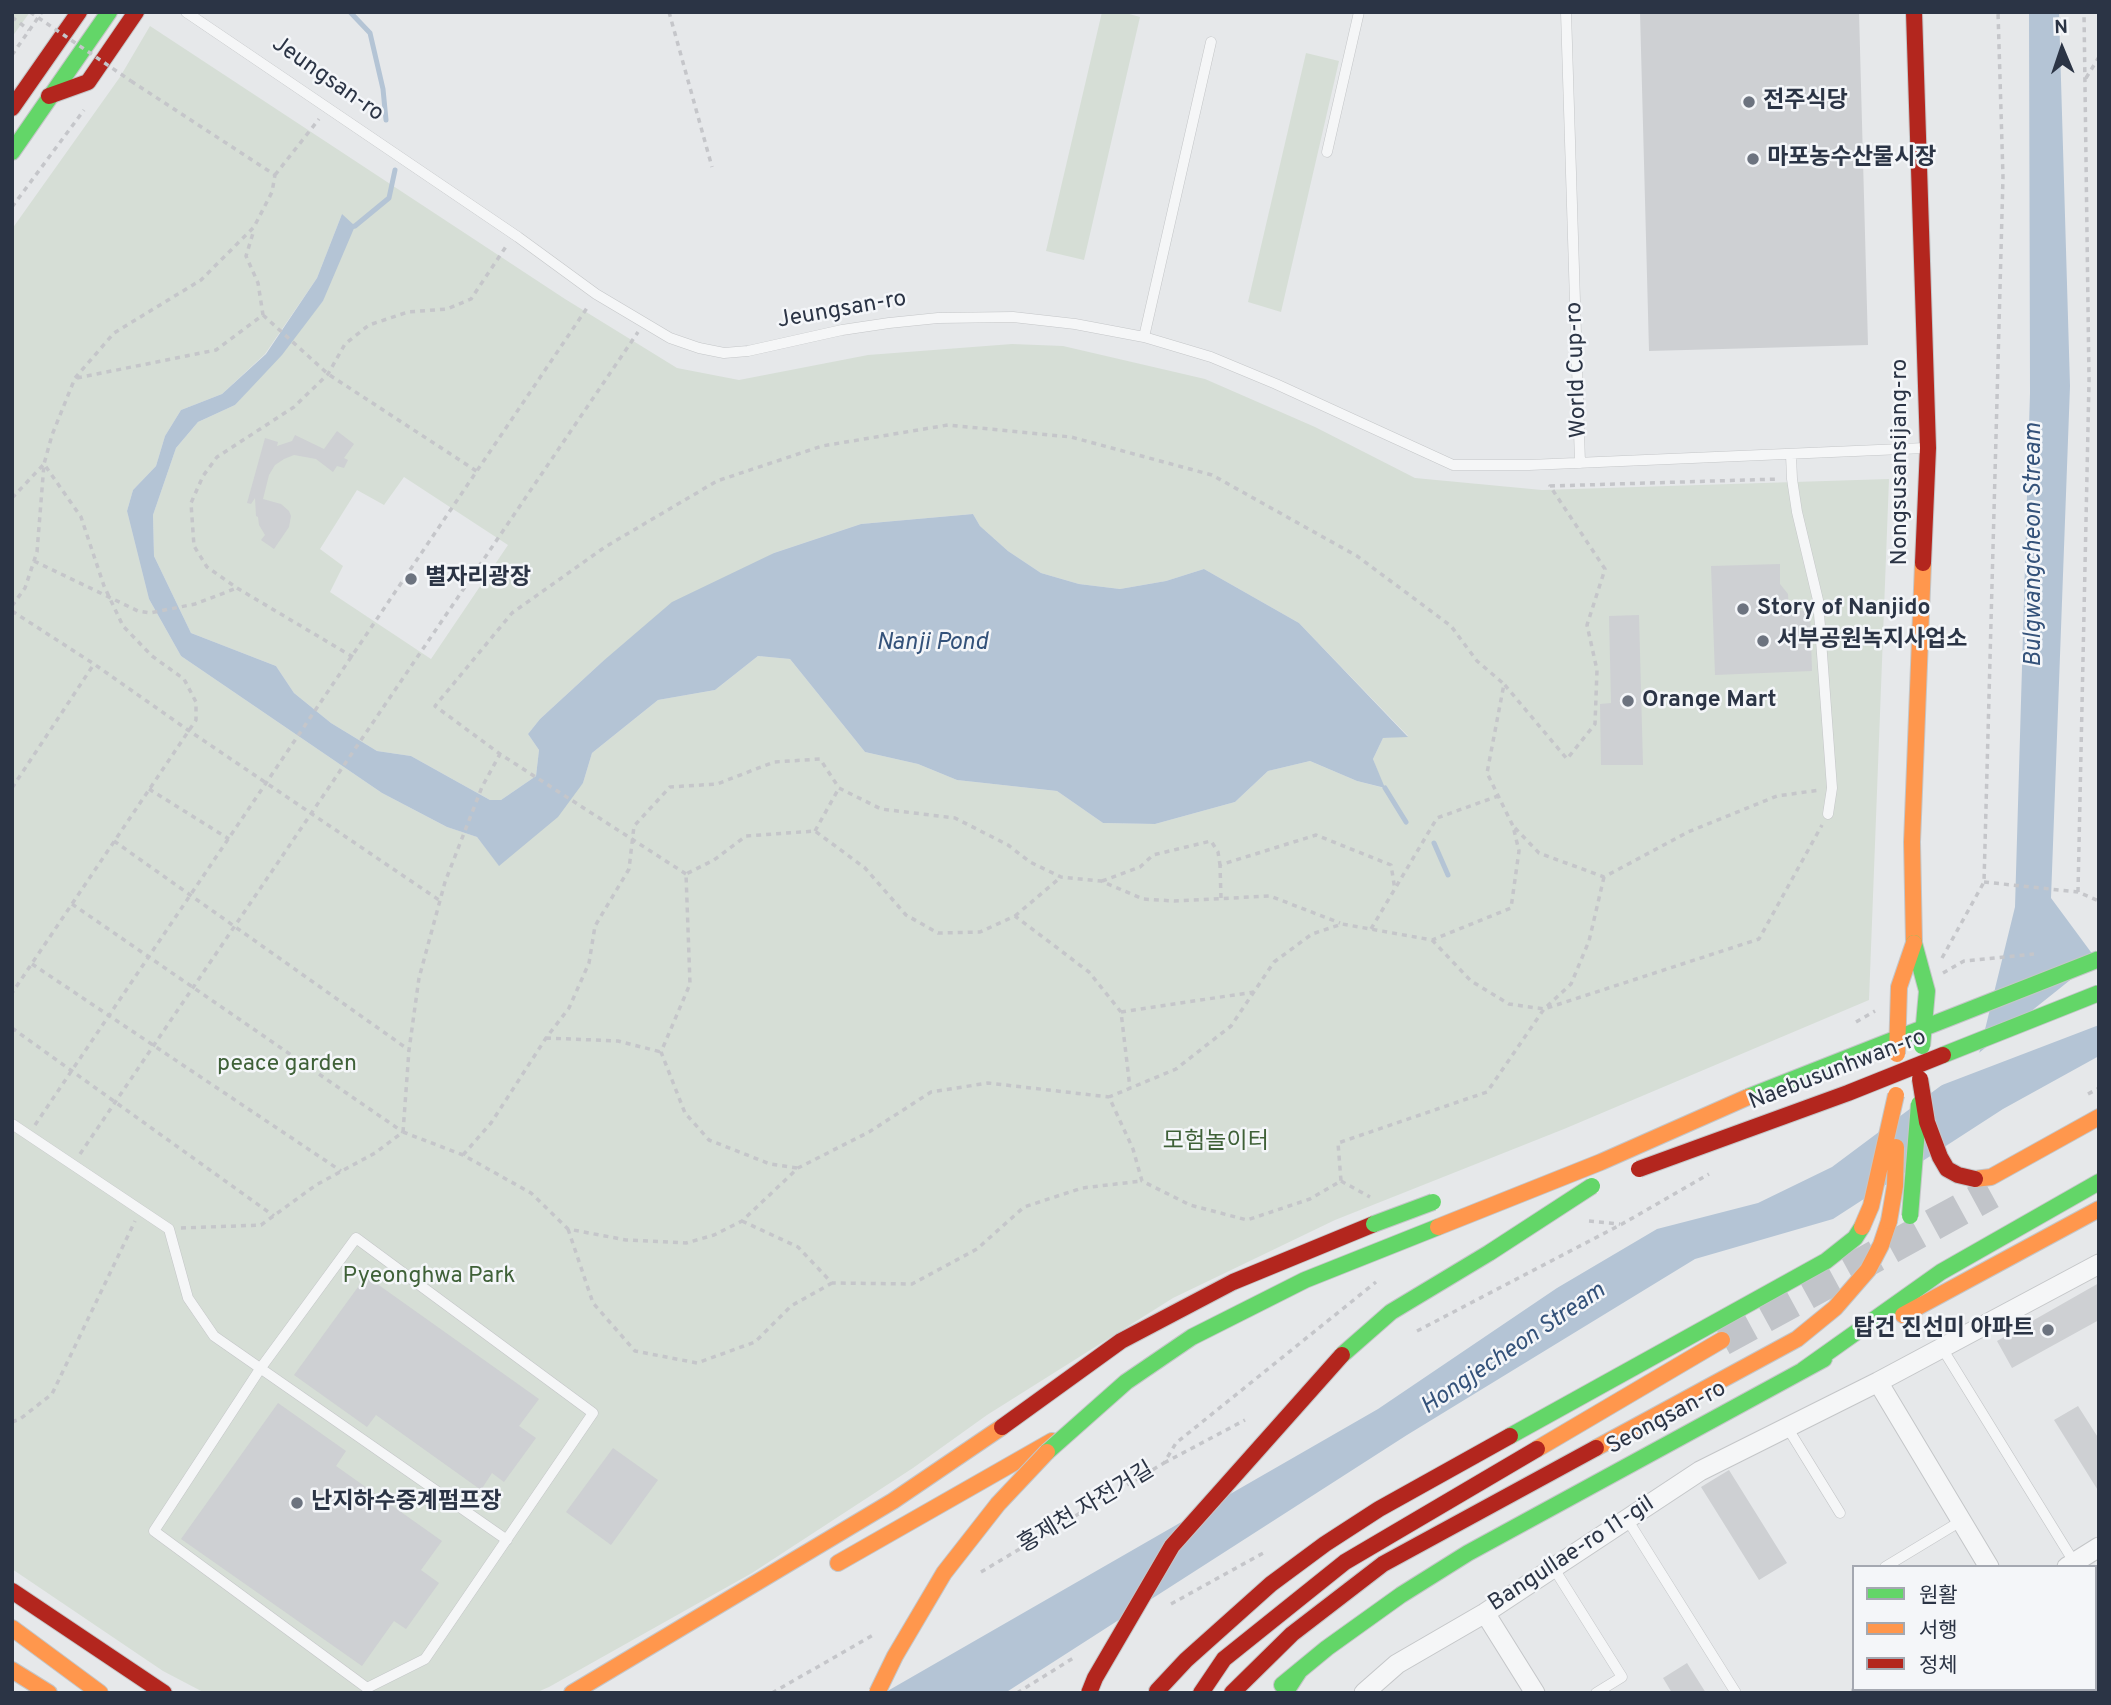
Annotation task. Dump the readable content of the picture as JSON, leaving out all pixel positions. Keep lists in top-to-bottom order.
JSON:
{
  "streets": {
    "main road": ["Nongsusansijang-ro", "Naebusunhwan-ro", "Seongsan-ro"],
    "street": ["Bangullae-ro 11-gil"],
    "lane": ["Jeungsan-ro", "World Cup-ro"],
    "path": ["홍제천 자전거길"]
  },
  "crossings": [
    ["Jeungsan-ro", "World Cup-ro"],
    ["World Cup-ro", "Nongsusansijang-ro"]
  ],
  "water": ["Bulgwangcheon Stream", "Nanji Pond", "Hongjecheon Stream"],
  "parks": ["peace garden", "모험놀이터", "Pyeonghwa Park"],
  "places": [
    "전주식당",
    "마포농수산물시장",
    "별자리광장",
    "Story of Nanjido",
    "서부공원녹지사업소",
    "Orange Mart",
    "탑건 진선미 아파트",
    "난지하수중계펌프장"
  ],
  "legend": ["원활", "서행", "정체"],
  "north": "top"
}
